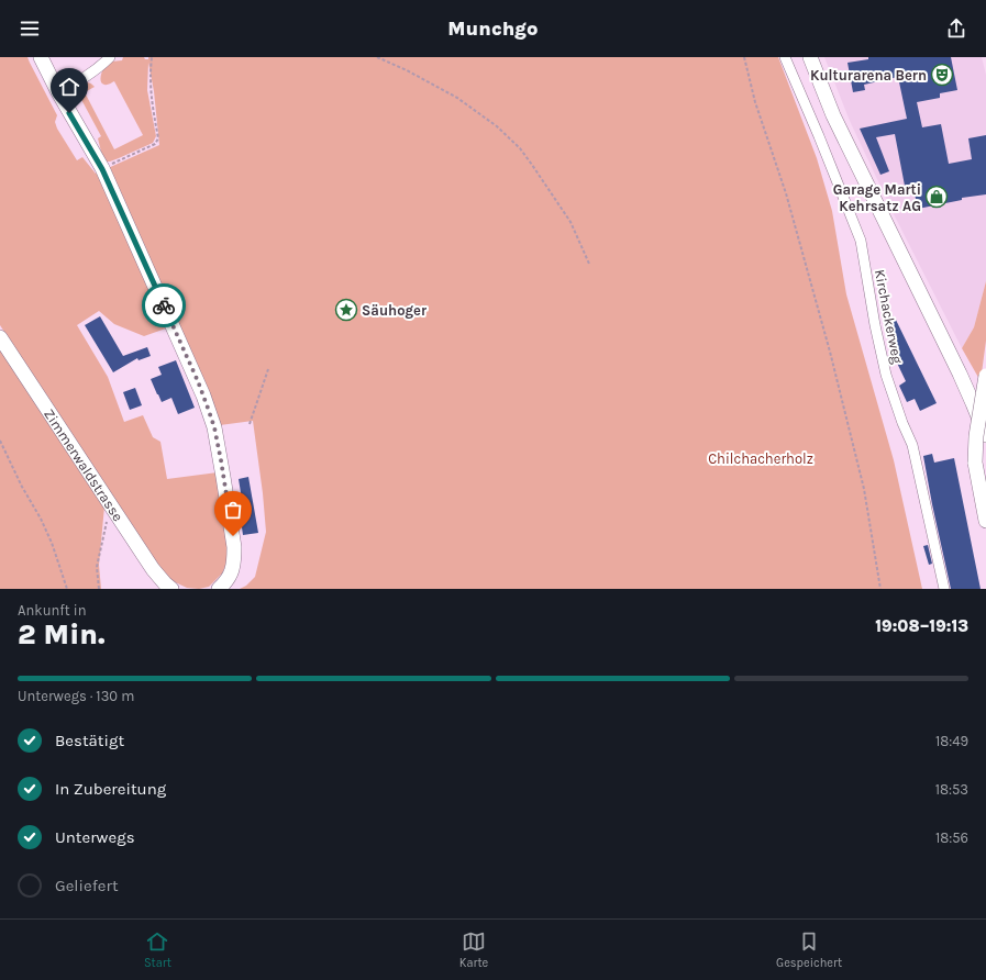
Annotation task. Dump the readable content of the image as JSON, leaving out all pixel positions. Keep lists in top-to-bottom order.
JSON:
{
  "streets": {
    "street": ["Kirchackerweg", "Zimmerwaldstrasse"]
  },
  "parks": ["Chilchacherholz"],
  "places": {
    "theatre": ["Kulturarena Bern"],
    "shop": ["Garage Marti Kehrsatz AG"],
    "place": ["Säuhoger"]
  },
  "page": {
    "header": "Munchgo",
    "heading": ["2 Min.", "Ankunft in", "19:08–19:13"],
    "bar": "Unterwegs · 130 m",
    "list": [
      ["Bestätigt", "18:49"],
      ["In Zubereitung", "18:53"],
      ["Unterwegs", "18:56"],
      "Geliefert"
    ],
    "tabs": ["Start", "Karte", "Gespeichert"]
  }
}
